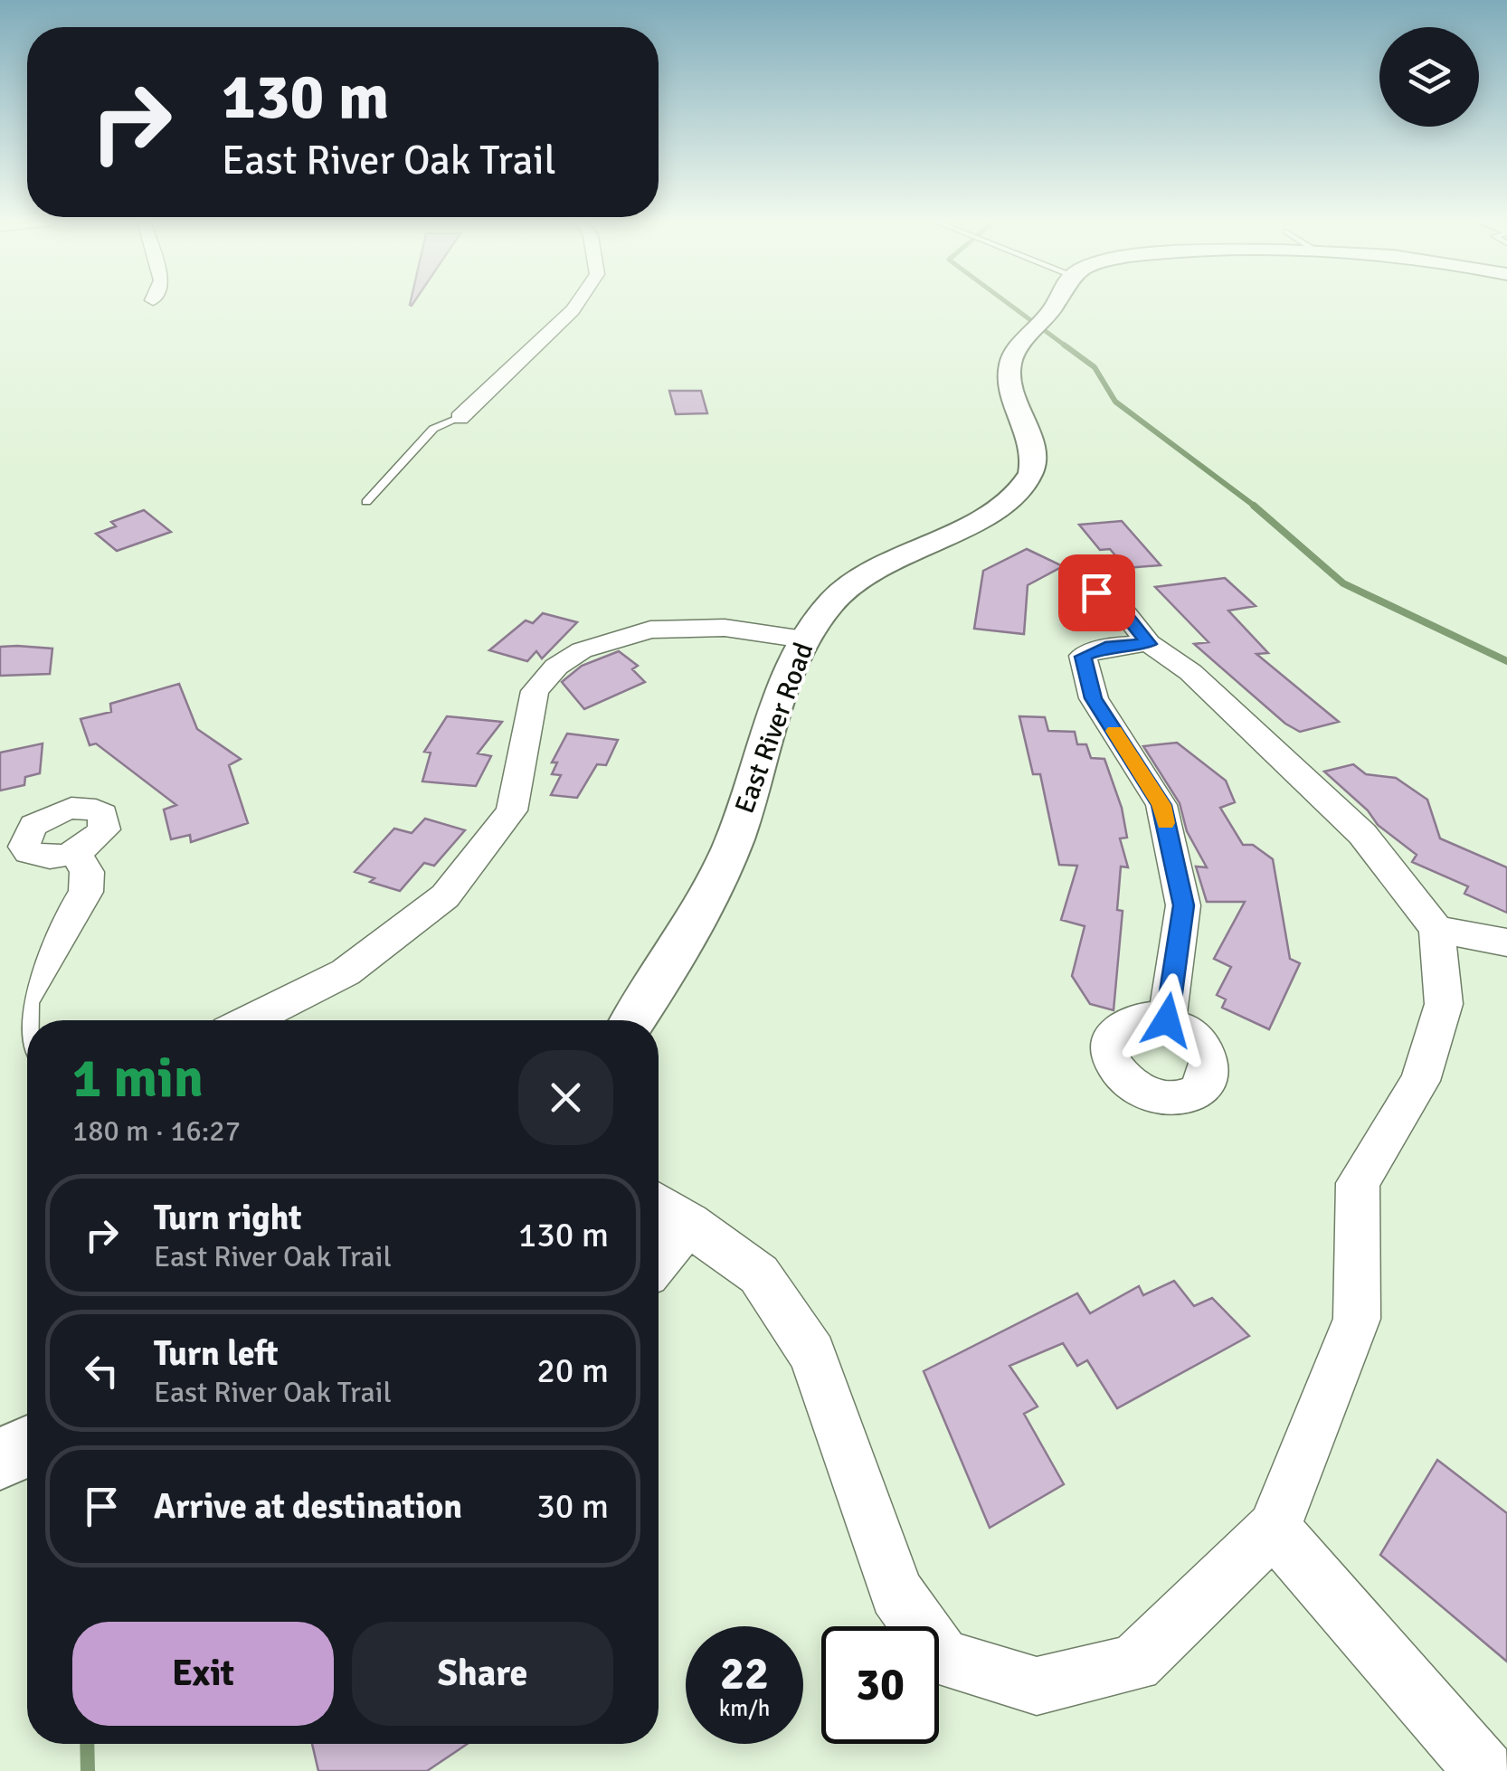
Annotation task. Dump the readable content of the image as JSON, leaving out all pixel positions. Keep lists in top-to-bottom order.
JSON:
{
  "streets": {
    "street": ["East River Road"]
  },
  "page": {
    "turn": ["130 m", "East River Oak Trail"],
    "heading": ["1 min", "180 m · 16:27"],
    "list": [
      {
        "name": "Turn right",
        "note": "East River Oak Trail",
        "value": "130 m"
      },
      {
        "name": "Turn left",
        "note": "East River Oak Trail",
        "value": "20 m"
      },
      {
        "name": "Arrive at destination",
        "value": "30 m"
      }
    ],
    "buttons": ["Exit", "Share"],
    "speed": "22 km/h",
    "limit": "30"
  }
}
